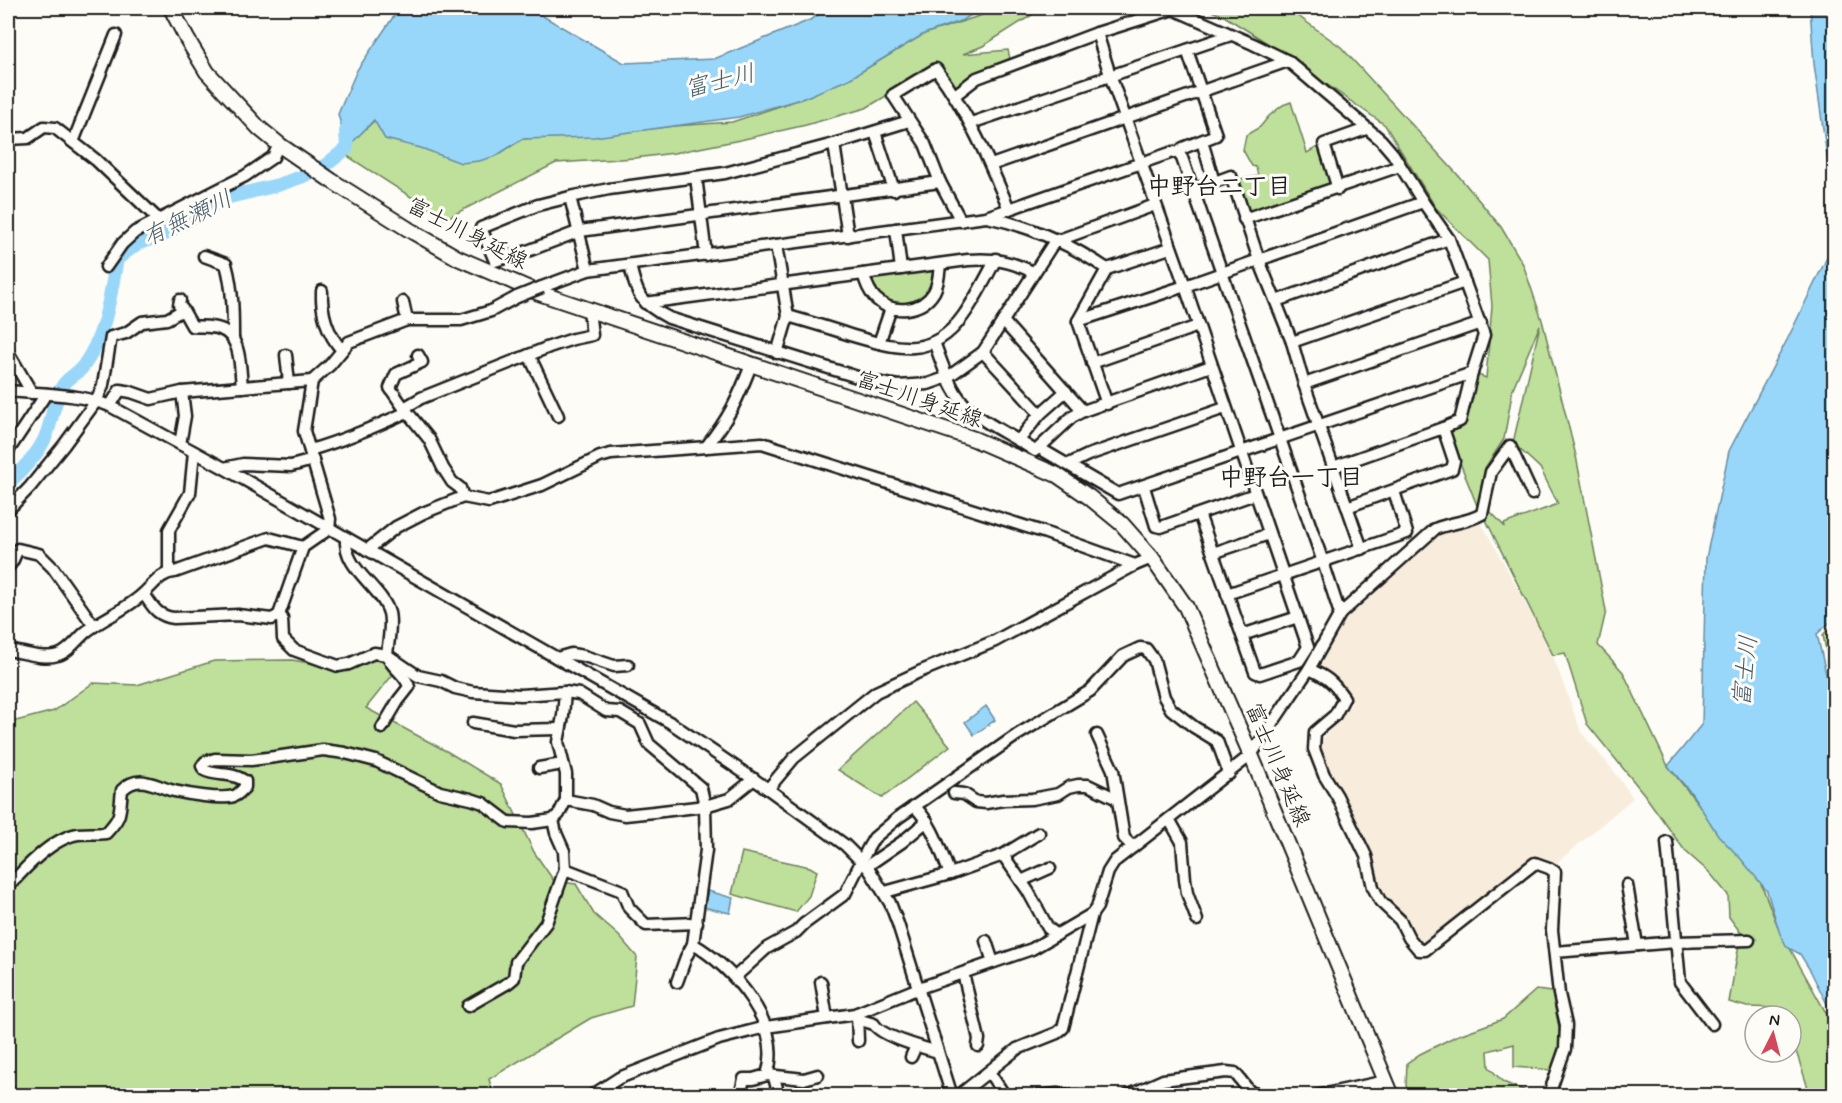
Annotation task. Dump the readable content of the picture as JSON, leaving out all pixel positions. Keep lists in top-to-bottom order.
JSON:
{
  "streets": {
    "main road": ["富士川身延線"]
  },
  "districts": ["中野台二丁目", "中野台一丁目"],
  "water": ["富士川", "有無瀬川"],
  "north": "top"
}
